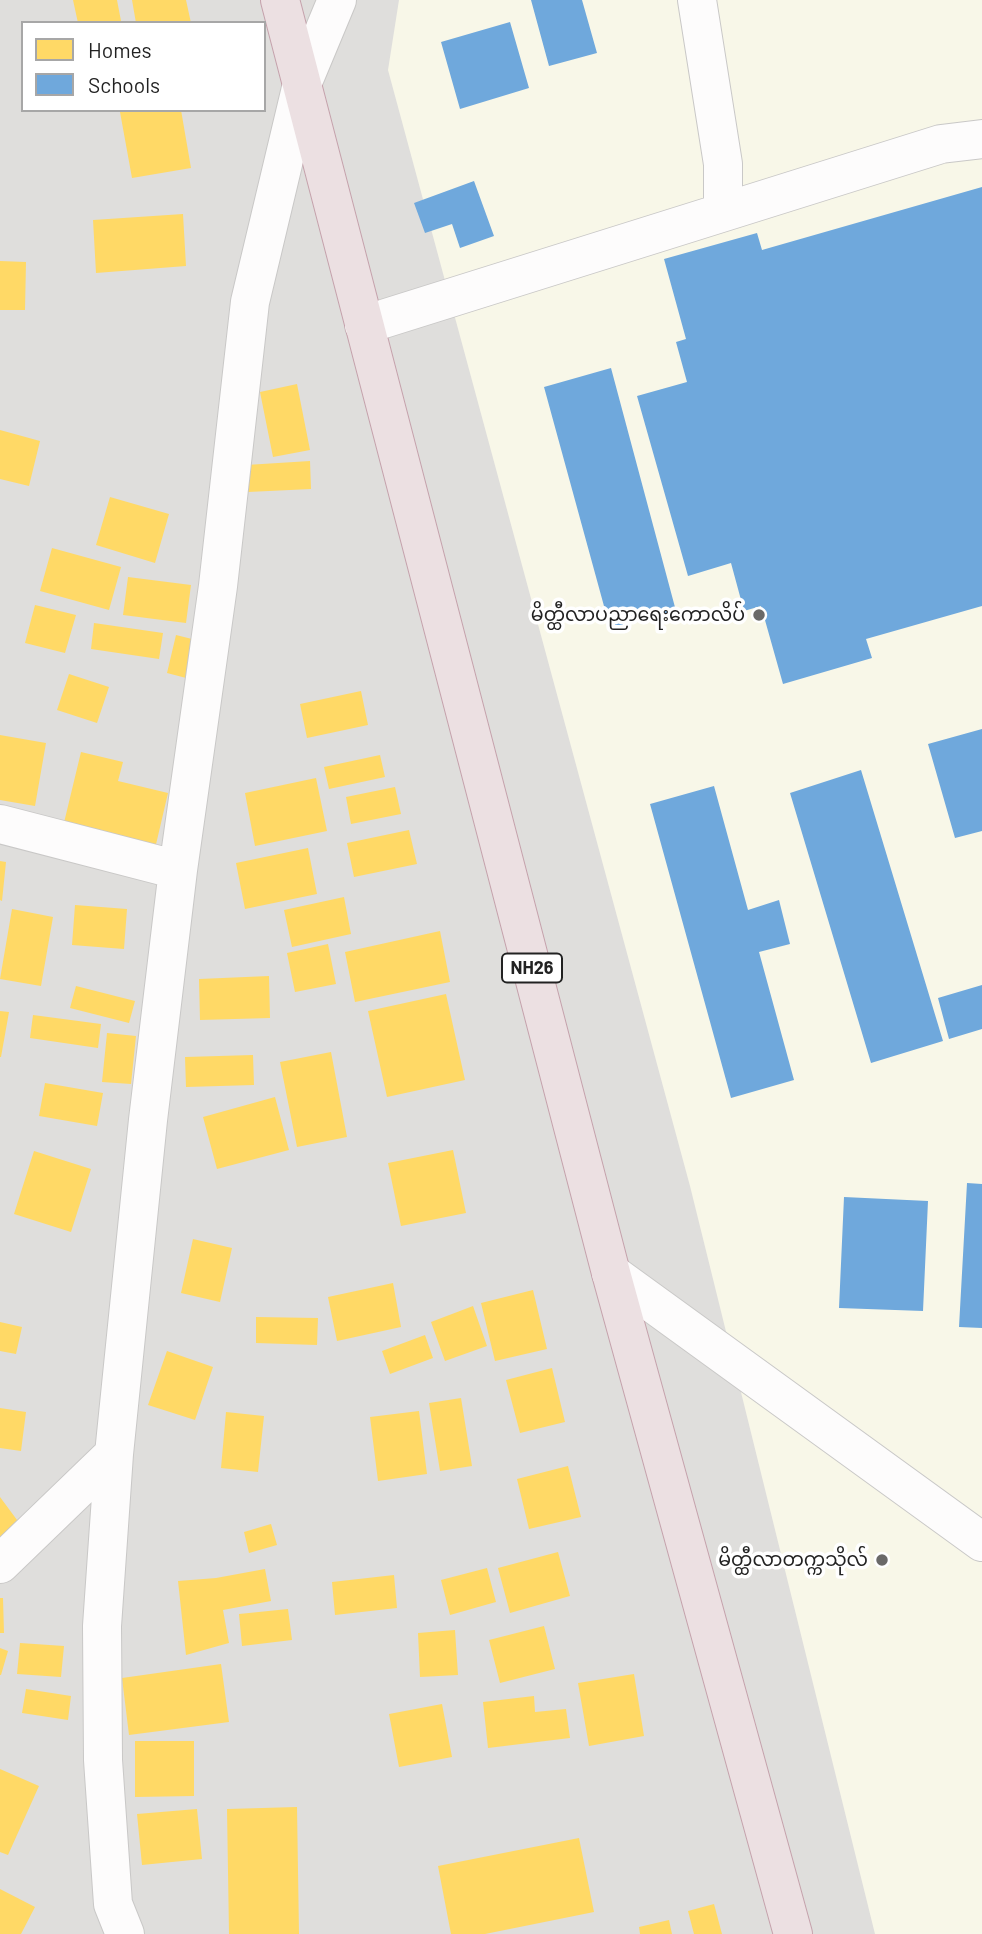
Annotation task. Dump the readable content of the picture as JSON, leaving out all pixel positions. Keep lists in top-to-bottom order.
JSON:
{
  "streets": {
    "highway": ["NH26"]
  },
  "places": ["မိတ္ထီလာပညာရေးကောလိပ်", "မိတ္ထီလာတက္ကသိုလ်"],
  "legend": ["Homes", "Schools"]
}
